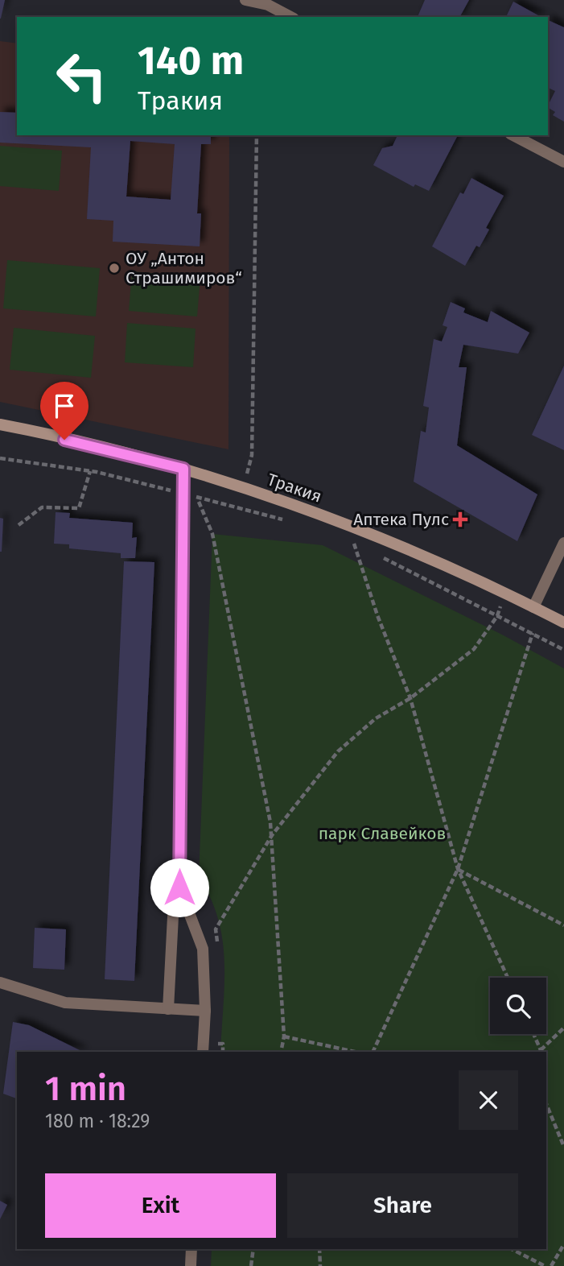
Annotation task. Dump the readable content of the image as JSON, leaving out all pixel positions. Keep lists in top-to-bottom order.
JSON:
{
  "streets": {
    "main road": ["Тракия"]
  },
  "parks": ["парк Славейков"],
  "places": {
    "other": ["ОУ „Антон Страшимиров“"],
    "health": ["Аптека Пулс"]
  },
  "page": {
    "turn": ["140 m", "Тракия"],
    "heading": ["1 min", "180 m · 18:29"],
    "buttons": ["Exit", "Share"]
  }
}
